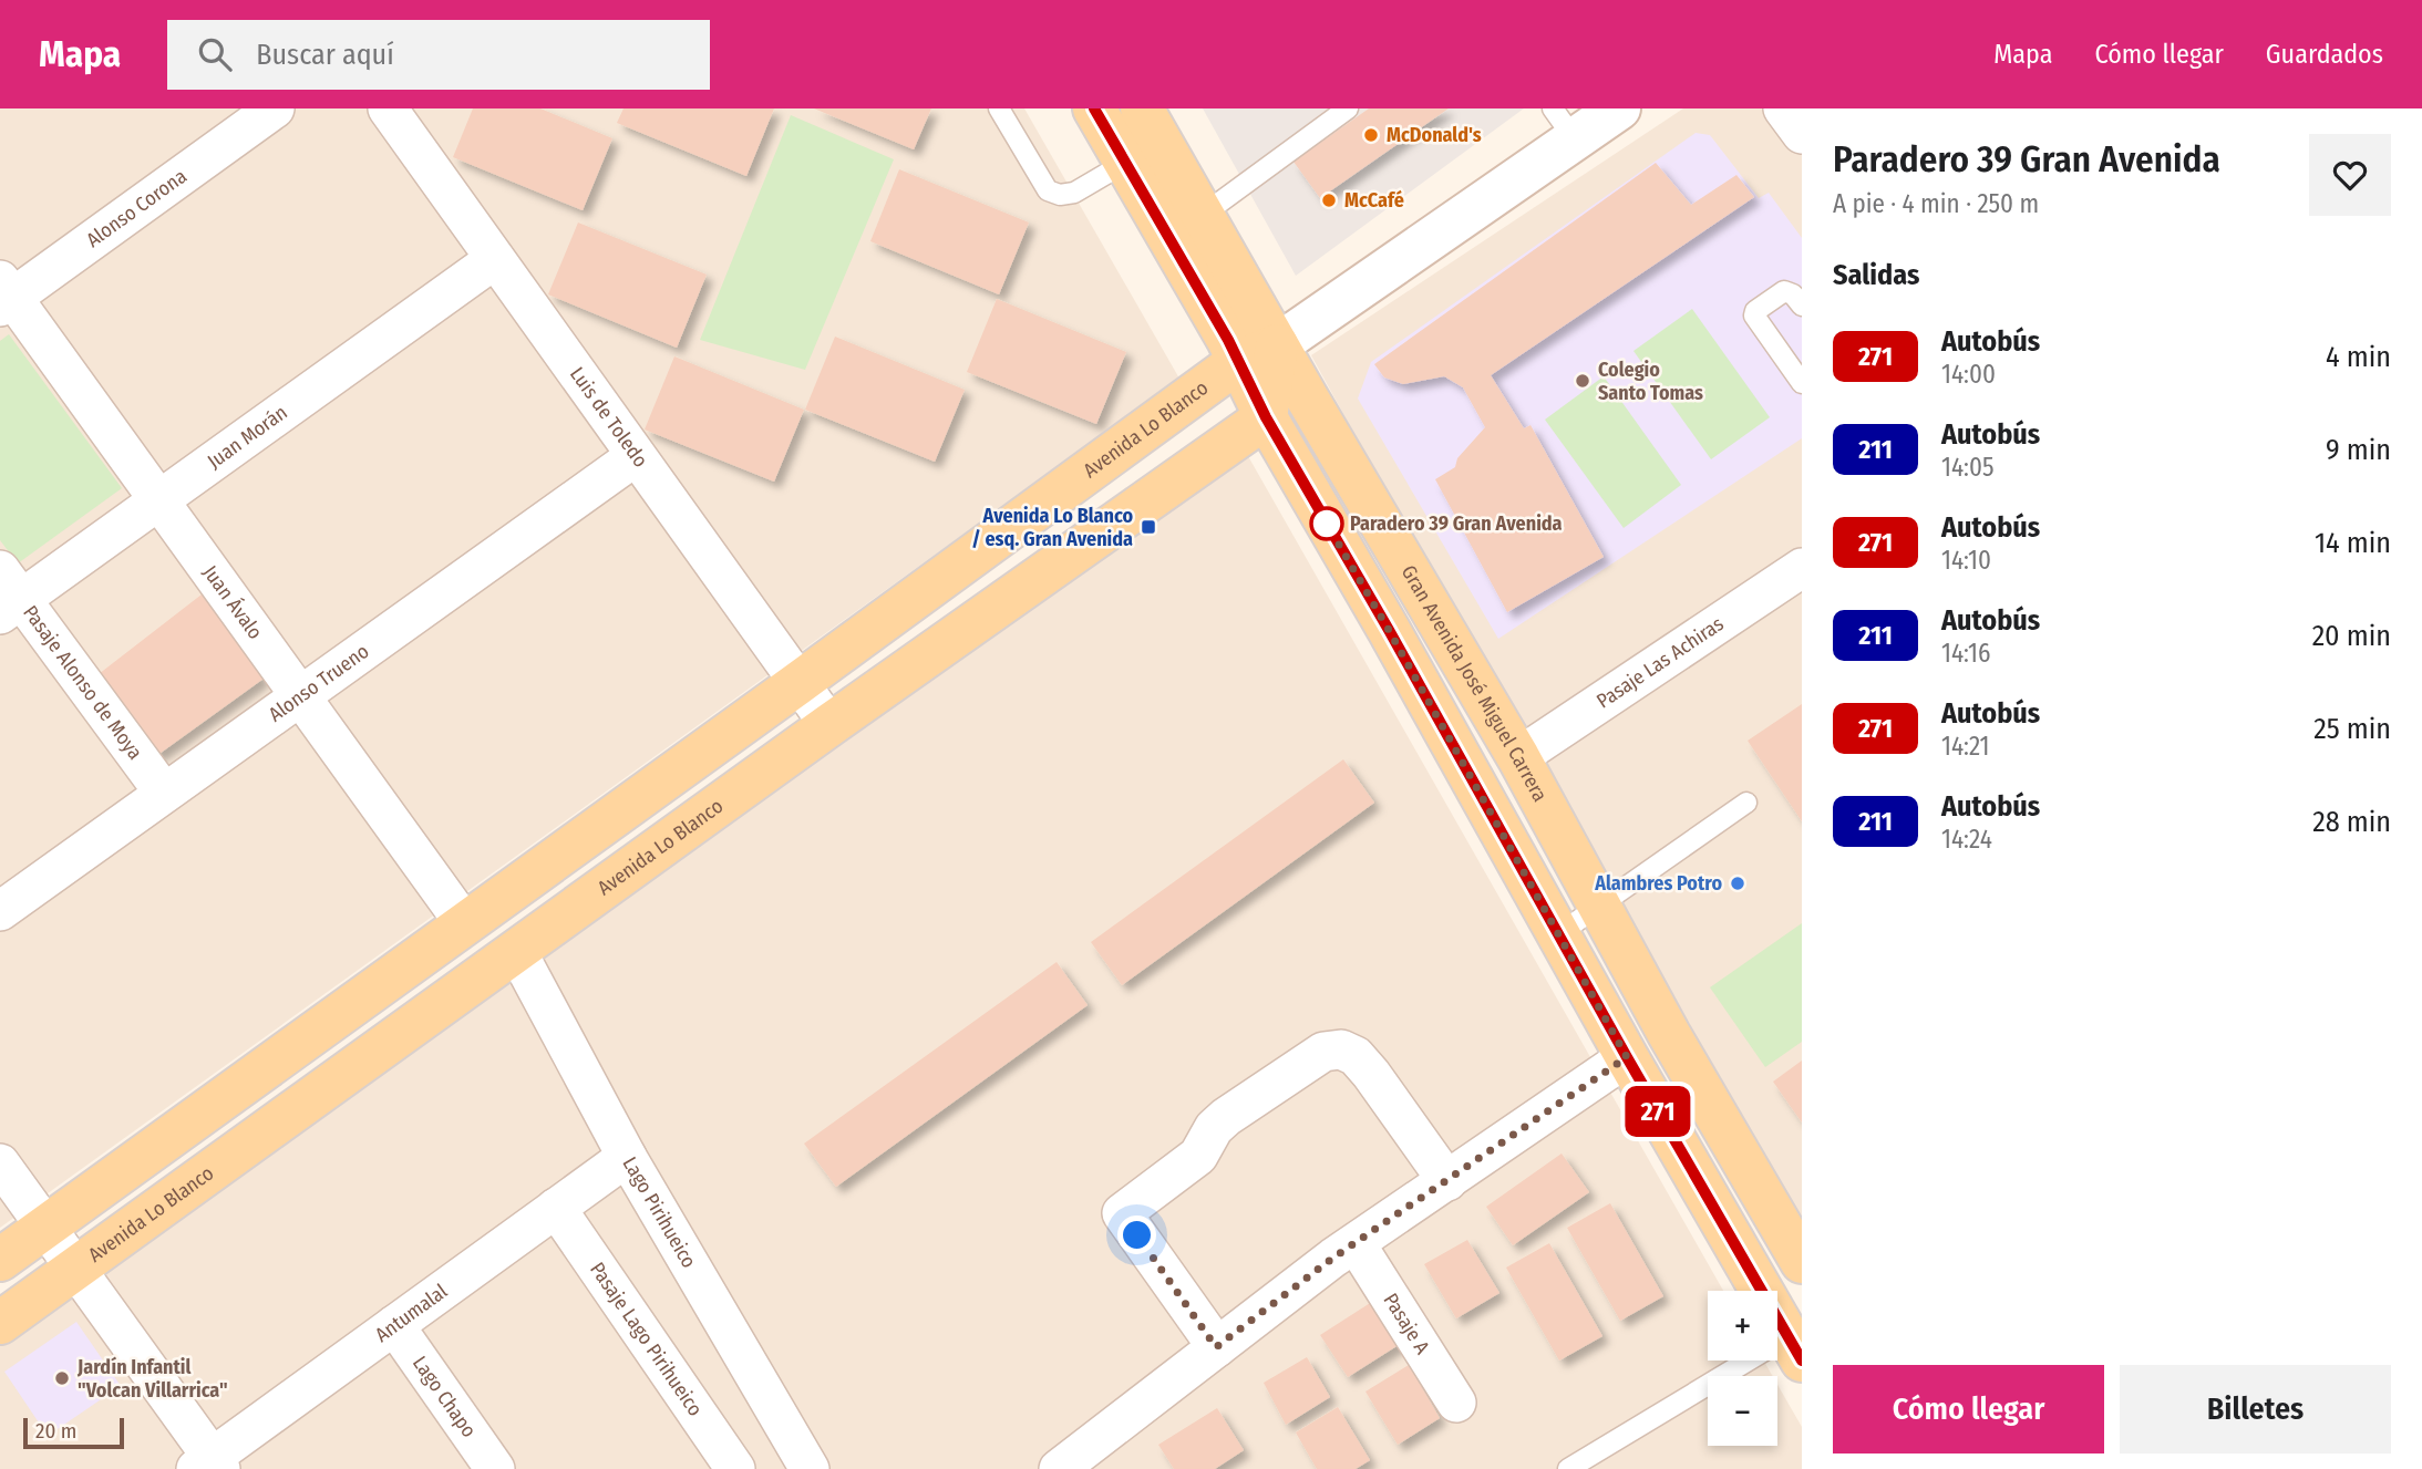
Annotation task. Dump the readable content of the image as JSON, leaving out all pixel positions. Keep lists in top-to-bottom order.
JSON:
{
  "streets": {
    "main road": ["Avenida Lo Blanco", "Gran Avenida José Miguel Carrera"],
    "street": [
      "Alonso Corona",
      "Luis de Toledo",
      "Juan Morán",
      "Juan Ávalo",
      "Pasaje Las Achiras",
      "Pasaje Alonso de Moya",
      "Alonso Trueno",
      "Lago Pirihueico",
      "Antumalal",
      "Pasaje A",
      "Pasaje Lago Pirihueico",
      "Lago Chapo"
    ]
  },
  "crossings": [
    ["Alonso Corona", "Juan Ávalo"],
    ["Luis de Toledo", "Avenida Lo Blanco"],
    ["Luis de Toledo", "Juan Morán"],
    ["Luis de Toledo", "Alonso Trueno"],
    ["Avenida Lo Blanco", "Juan Ávalo"],
    ["Avenida Lo Blanco", "Gran Avenida José Miguel Carrera"],
    ["Avenida Lo Blanco", "Lago Pirihueico"],
    ["Juan Morán", "Juan Ávalo"],
    ["Juan Morán", "Pasaje Alonso de Moya"],
    ["Juan Ávalo", "Alonso Trueno"],
    ["Pasaje Las Achiras", "Gran Avenida José Miguel Carrera"],
    ["Pasaje Alonso de Moya", "Alonso Trueno"],
    ["Lago Pirihueico", "Antumalal"],
    ["Antumalal", "Pasaje Lago Pirihueico"],
    ["Antumalal", "Lago Chapo"]
  ],
  "places": {
    "other": [
      "McDonald's",
      "McCafé",
      "Colegio Santo Tomas",
      "Paradero 39 Gran Avenida",
      "Alambres Potro",
      "Jardín Infantil \"Volcan Villarrica\""
    ],
    "transit": ["Avenida Lo Blanco / esq. Gran Avenida"]
  },
  "lines": ["bus line 271"],
  "scale_bar": "20 m",
  "page": {
    "header": "Mapa",
    "search": "Buscar aquí",
    "nav": ["Mapa", "Cómo llegar", "Guardados"],
    "on_map": "271",
    "heading": [
      ["Paradero 39 Gran Avenida", "A pie · 4 min · 250 m"],
      "Salidas"
    ],
    "list": [
      {
        "mark": "271",
        "name": "Autobús",
        "note": "14:00",
        "value": "4 min"
      },
      {
        "mark": "211",
        "name": "Autobús",
        "note": "14:05",
        "value": "9 min"
      },
      {
        "mark": "271",
        "name": "Autobús",
        "note": "14:10",
        "value": "14 min"
      },
      {
        "mark": "211",
        "name": "Autobús",
        "note": "14:16",
        "value": "20 min"
      },
      {
        "mark": "271",
        "name": "Autobús",
        "note": "14:21",
        "value": "25 min"
      },
      {
        "mark": "211",
        "name": "Autobús",
        "note": "14:24",
        "value": "28 min"
      }
    ],
    "map_buttons": ["+", "−"],
    "buttons": ["Cómo llegar", "Billetes"],
    "scale": "20 m"
  }
}
